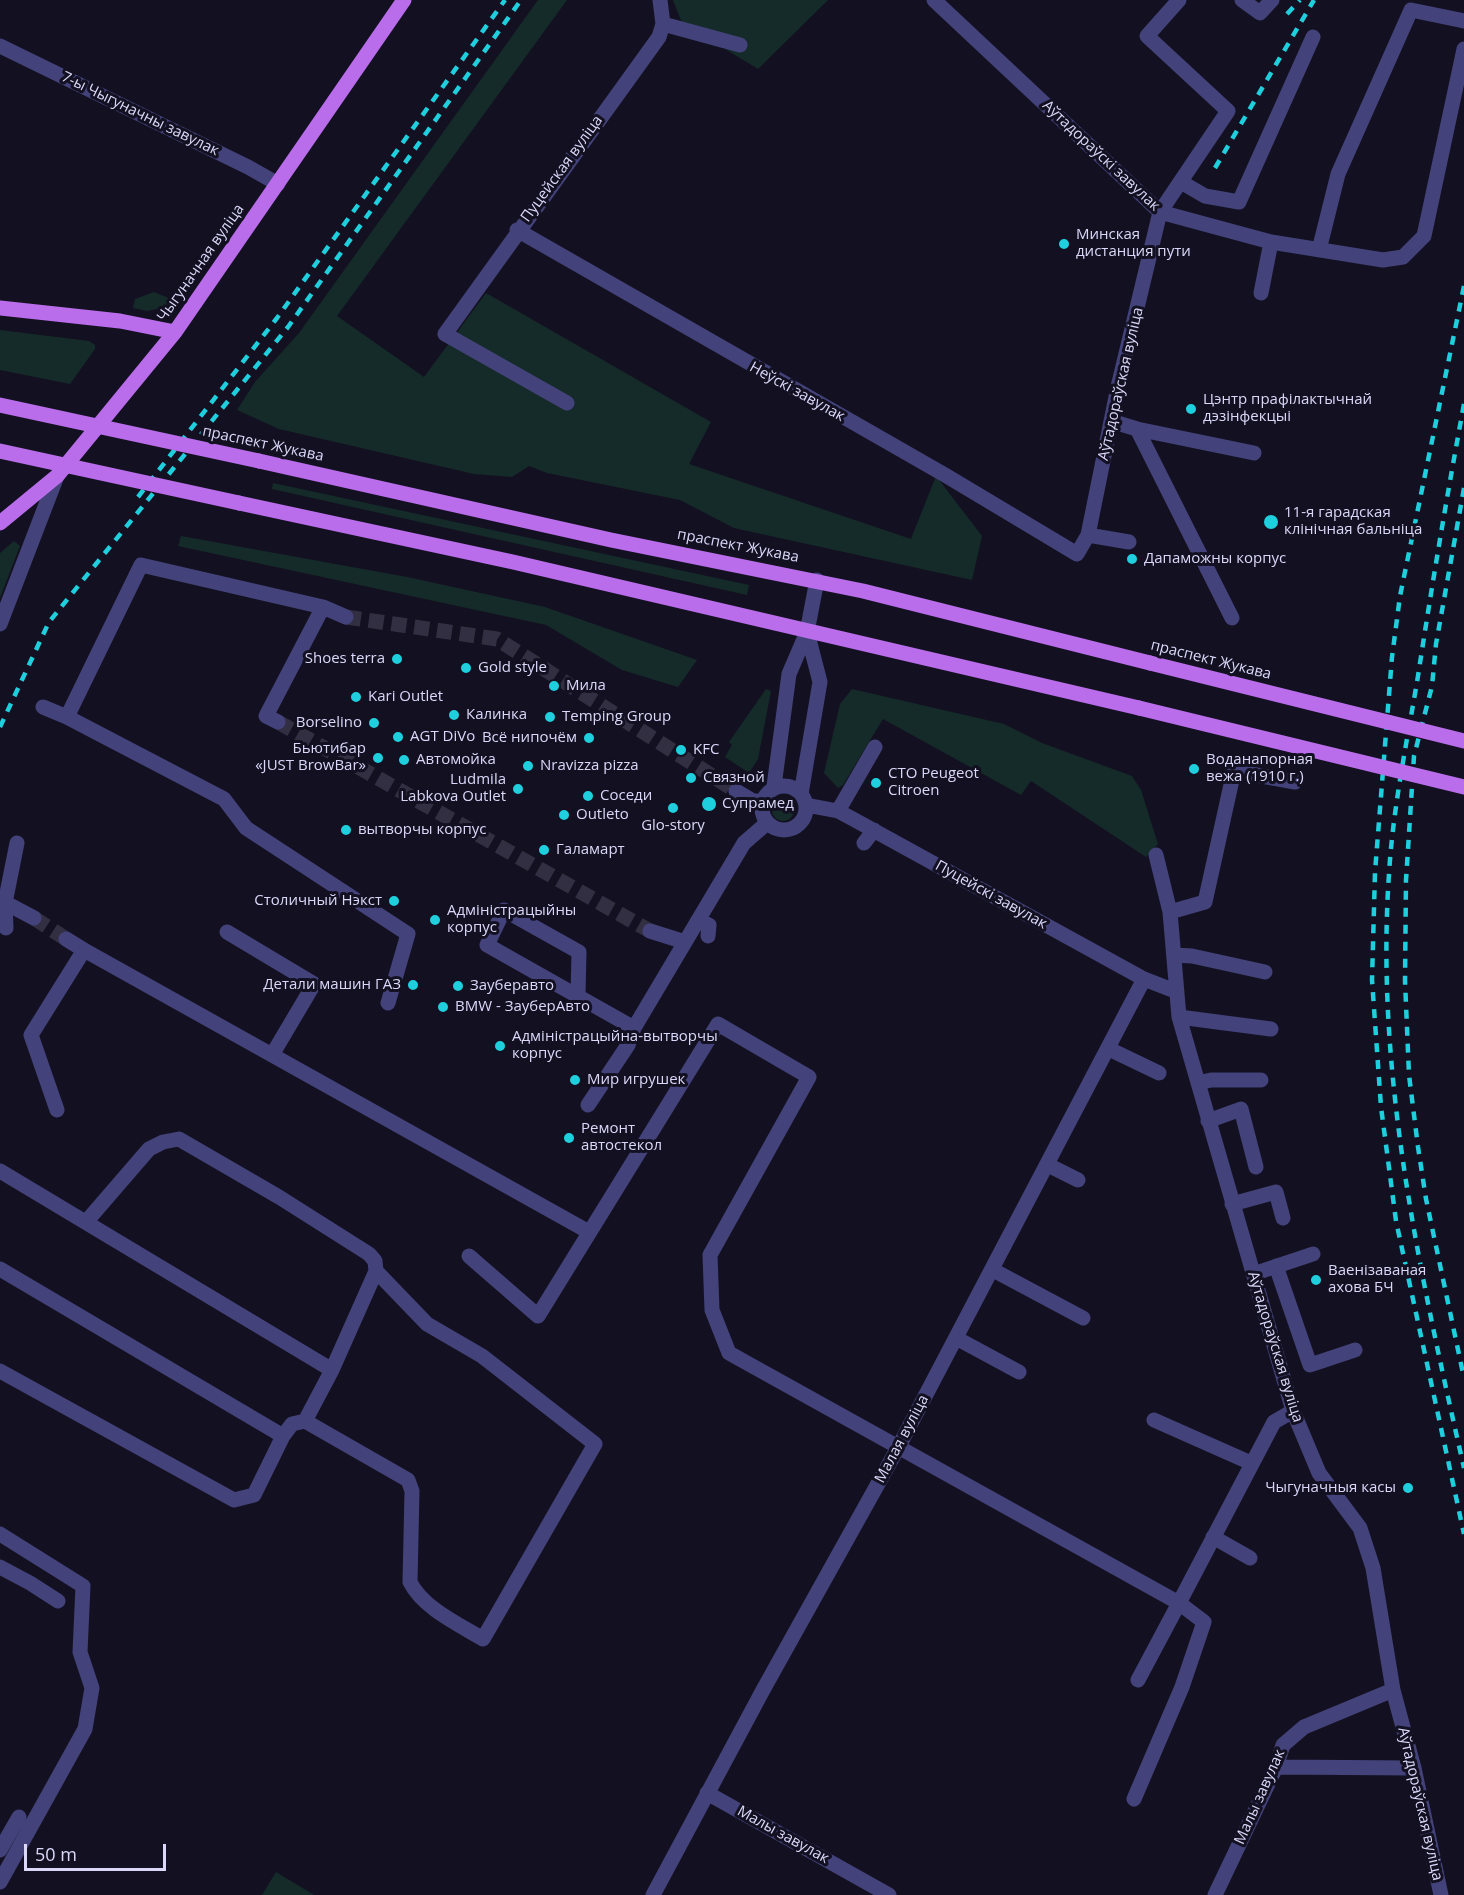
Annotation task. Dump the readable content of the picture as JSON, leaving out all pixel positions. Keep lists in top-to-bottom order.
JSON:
{
  "streets": {
    "main road": ["Чыгуначная вуліца", "праспект Жукава"],
    "street": [
      "7-ы Чыгуначны завулак",
      "Аўтадораўскі завулак",
      "Пуцейская вуліца",
      "Аўтадораўская вуліца",
      "Неўскі завулак",
      "Пуцейскі завулак",
      "Малая вуліца",
      "Малы завулак"
    ]
  },
  "crossings": [
    ["7-ы Чыгуначны завулак", "Чыгуначная вуліца"],
    ["Аўтадораўскі завулак", "Аўтадораўская вуліца"],
    ["Пуцейская вуліца", "Неўскі завулак"],
    ["Аўтадораўская вуліца", "Неўскі завулак"],
    ["Аўтадораўская вуліца", "Пуцейскі завулак"],
    ["Аўтадораўская вуліца", "Малы завулак"],
    ["Пуцейскі завулак", "Малая вуліца"],
    ["Малая вуліца", "Малы завулак"]
  ],
  "places": [
    "Минская дистанция пути",
    "Цэнтр прафілактычнай дэзінфекцыі",
    "11-я гарадская клінічная бальніца",
    "Дапаможны корпус",
    "Shoes terra",
    "Gold style",
    "Мила",
    "Kari Outlet",
    "Калинка",
    "Temping Group",
    "Borselino",
    "AGT DiVo",
    "Всё нипочём",
    "KFC",
    "Бьютибар «JUST BrowBar»",
    "Автомойка",
    "Nravizza pizza",
    "Воданапорная вежа (1910 г.)",
    "Связной",
    "СТО Peugeot Citroen",
    "Ludmila Labkova Outlet",
    "Соседи",
    "Супрамед",
    "Glo-story",
    "Outleto",
    "вытворчы корпус",
    "Галамарт",
    "Столичный Нэкст",
    "Адміністрацыйны корпус",
    "Детали машин ГАЗ",
    "Зауберавто",
    "BMW - ЗауберАвто",
    "Адміністрацыйна-вытворчы корпус",
    "Мир игрушек",
    "Ремонт автостекол",
    "Ваенізаваная ахова БЧ",
    "Чыгуначныя касы"
  ],
  "scale_bar": "50 m"
}
